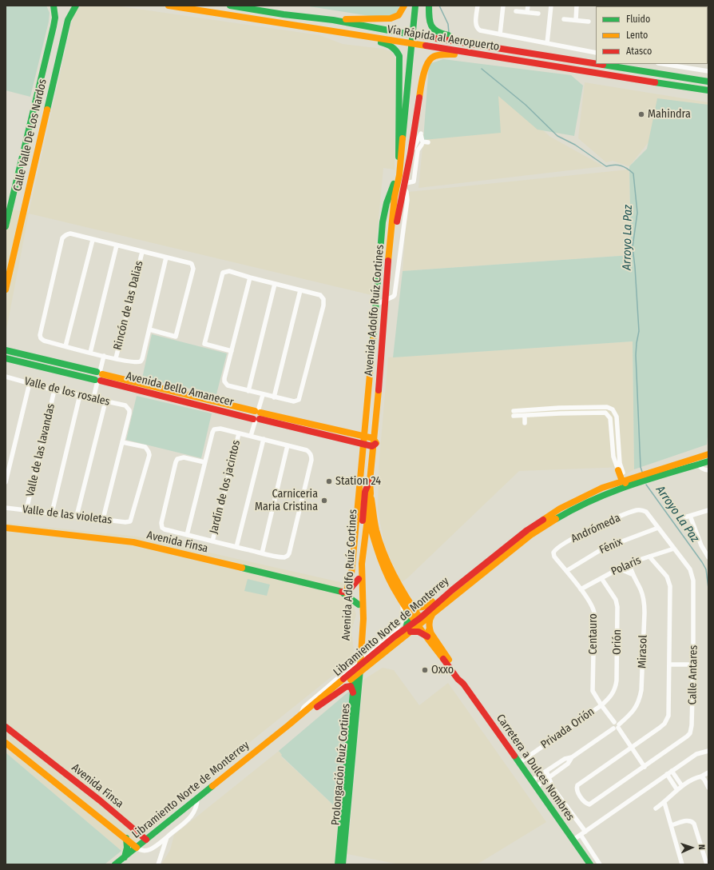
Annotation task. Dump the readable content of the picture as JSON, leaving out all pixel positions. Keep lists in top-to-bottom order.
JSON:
{
  "streets": {
    "main road": [
      "Vía Rápida al Aeropuerto",
      "Calle Valle De Los Nardos",
      "Avenida Adolfo Ruíz Cortines",
      "Avenida Bello Amanecer",
      "Avenida Finsa",
      "Libramiento Norte de Monterrey",
      "Prolongación Ruíz Cortines",
      "Carretera a Dulces Nombres"
    ],
    "street": [
      "Rincón de las Dalias",
      "Valle de los rosales",
      "Valle de las lavandas",
      "Jardín de los jacintos",
      "Valle de las violetas",
      "Andrómeda",
      "Fénix",
      "Polaris",
      "Centauro",
      "Orión",
      "Mirasol",
      "Calle Antares",
      "Privada Orión"
    ]
  },
  "crossings": [
    ["Avenida Adolfo Ruíz Cortines", "Avenida Bello Amanecer"],
    ["Avenida Adolfo Ruíz Cortines", "Libramiento Norte de Monterrey"],
    ["Avenida Adolfo Ruíz Cortines", "Prolongación Ruíz Cortines"],
    ["Avenida Adolfo Ruíz Cortines", "Carretera a Dulces Nombres"],
    ["Valle de los rosales", "Valle de las lavandas"],
    ["Valle de los rosales", "Valle de las violetas"],
    ["Valle de las lavandas", "Valle de las violetas"],
    ["Andrómeda", "Centauro"],
    ["Andrómeda", "Calle Antares"],
    ["Avenida Finsa", "Libramiento Norte de Monterrey"],
    ["Fénix", "Centauro"],
    ["Fénix", "Calle Antares"],
    ["Polaris", "Centauro"],
    ["Polaris", "Orión"],
    ["Polaris", "Mirasol"],
    ["Polaris", "Calle Antares"],
    ["Libramiento Norte de Monterrey", "Prolongación Ruíz Cortines"],
    ["Libramiento Norte de Monterrey", "Carretera a Dulces Nombres"],
    ["Centauro", "Orión"],
    ["Centauro", "Mirasol"],
    ["Centauro", "Privada Orión"],
    ["Orión", "Privada Orión"],
    ["Mirasol", "Carretera a Dulces Nombres"],
    ["Privada Orión", "Carretera a Dulces Nombres"]
  ],
  "water": ["Arroyo La Paz"],
  "places": [
    "Mahindra",
    "Station 24",
    "Carniceria Maria Cristina",
    "Oxxo"
  ],
  "legend": ["Fluido", "Lento", "Atasco"],
  "north": "right"
}
